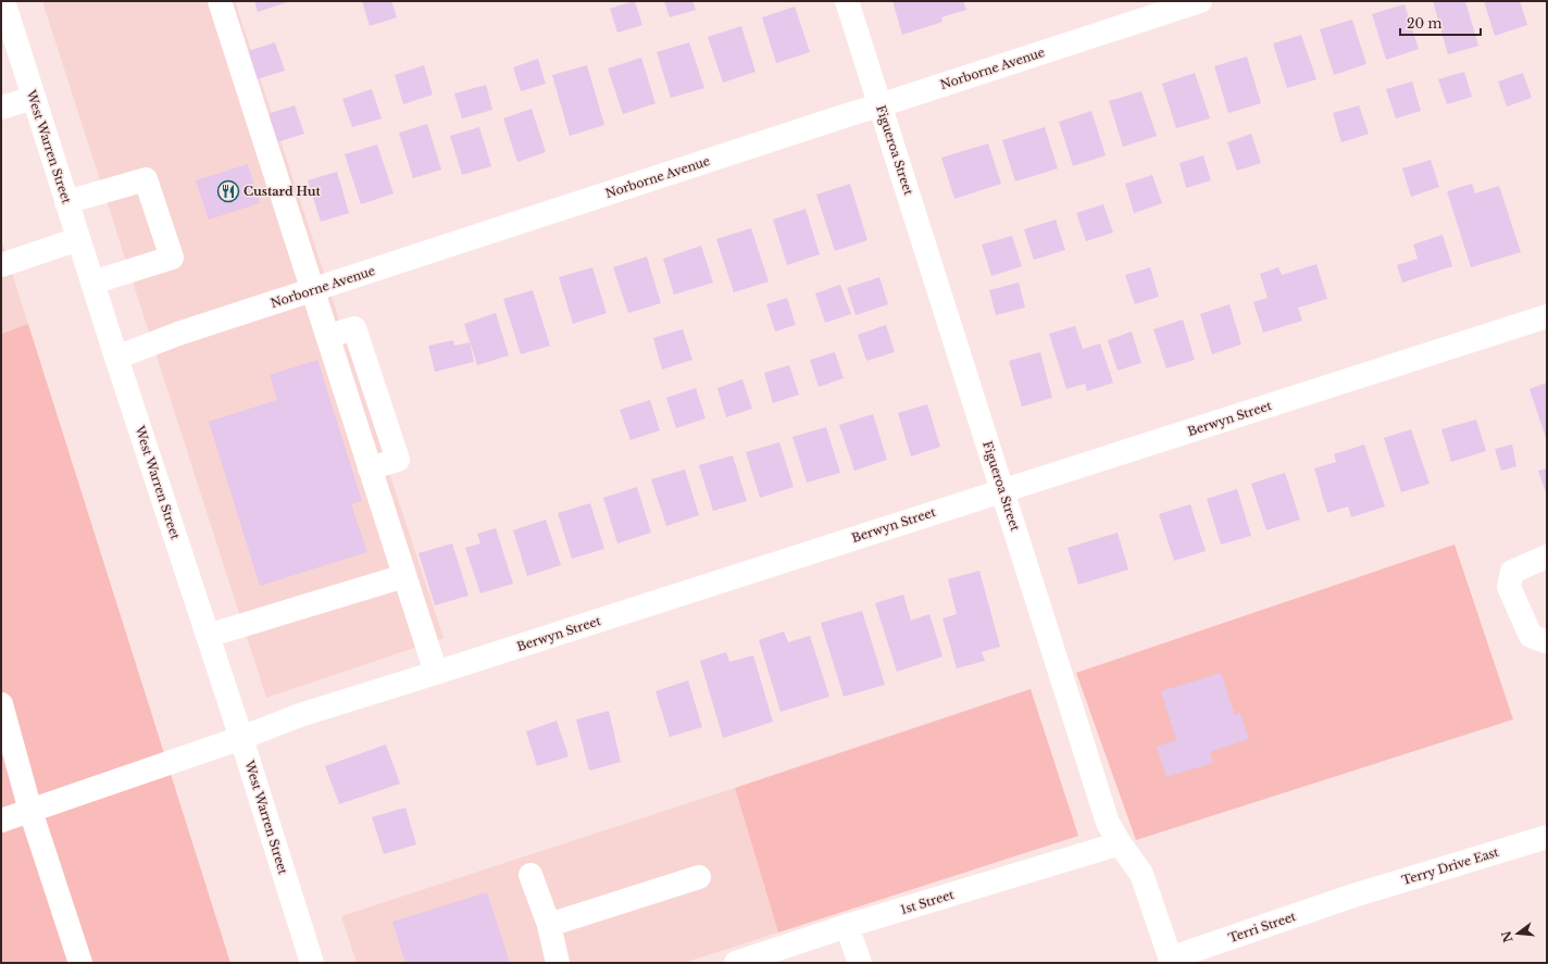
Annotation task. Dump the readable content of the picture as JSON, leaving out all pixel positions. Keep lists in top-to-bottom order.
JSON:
{
  "streets": {
    "street": [
      "Norborne Avenue",
      "West Warren Street",
      "Figueroa Street",
      "Berwyn Street",
      "Terry Drive East",
      "1st Street",
      "Terri Street"
    ]
  },
  "crossings": [
    ["Norborne Avenue", "West Warren Street"],
    ["Norborne Avenue", "Figueroa Street"],
    ["West Warren Street", "Berwyn Street"],
    ["Figueroa Street", "Berwyn Street"],
    ["Figueroa Street", "1st Street"],
    ["Figueroa Street", "Terri Street"],
    ["Terry Drive East", "Terri Street"]
  ],
  "places": {
    "restaurant": ["Custard Hut"]
  },
  "scale_bar": "20 m",
  "north": "left"
}
